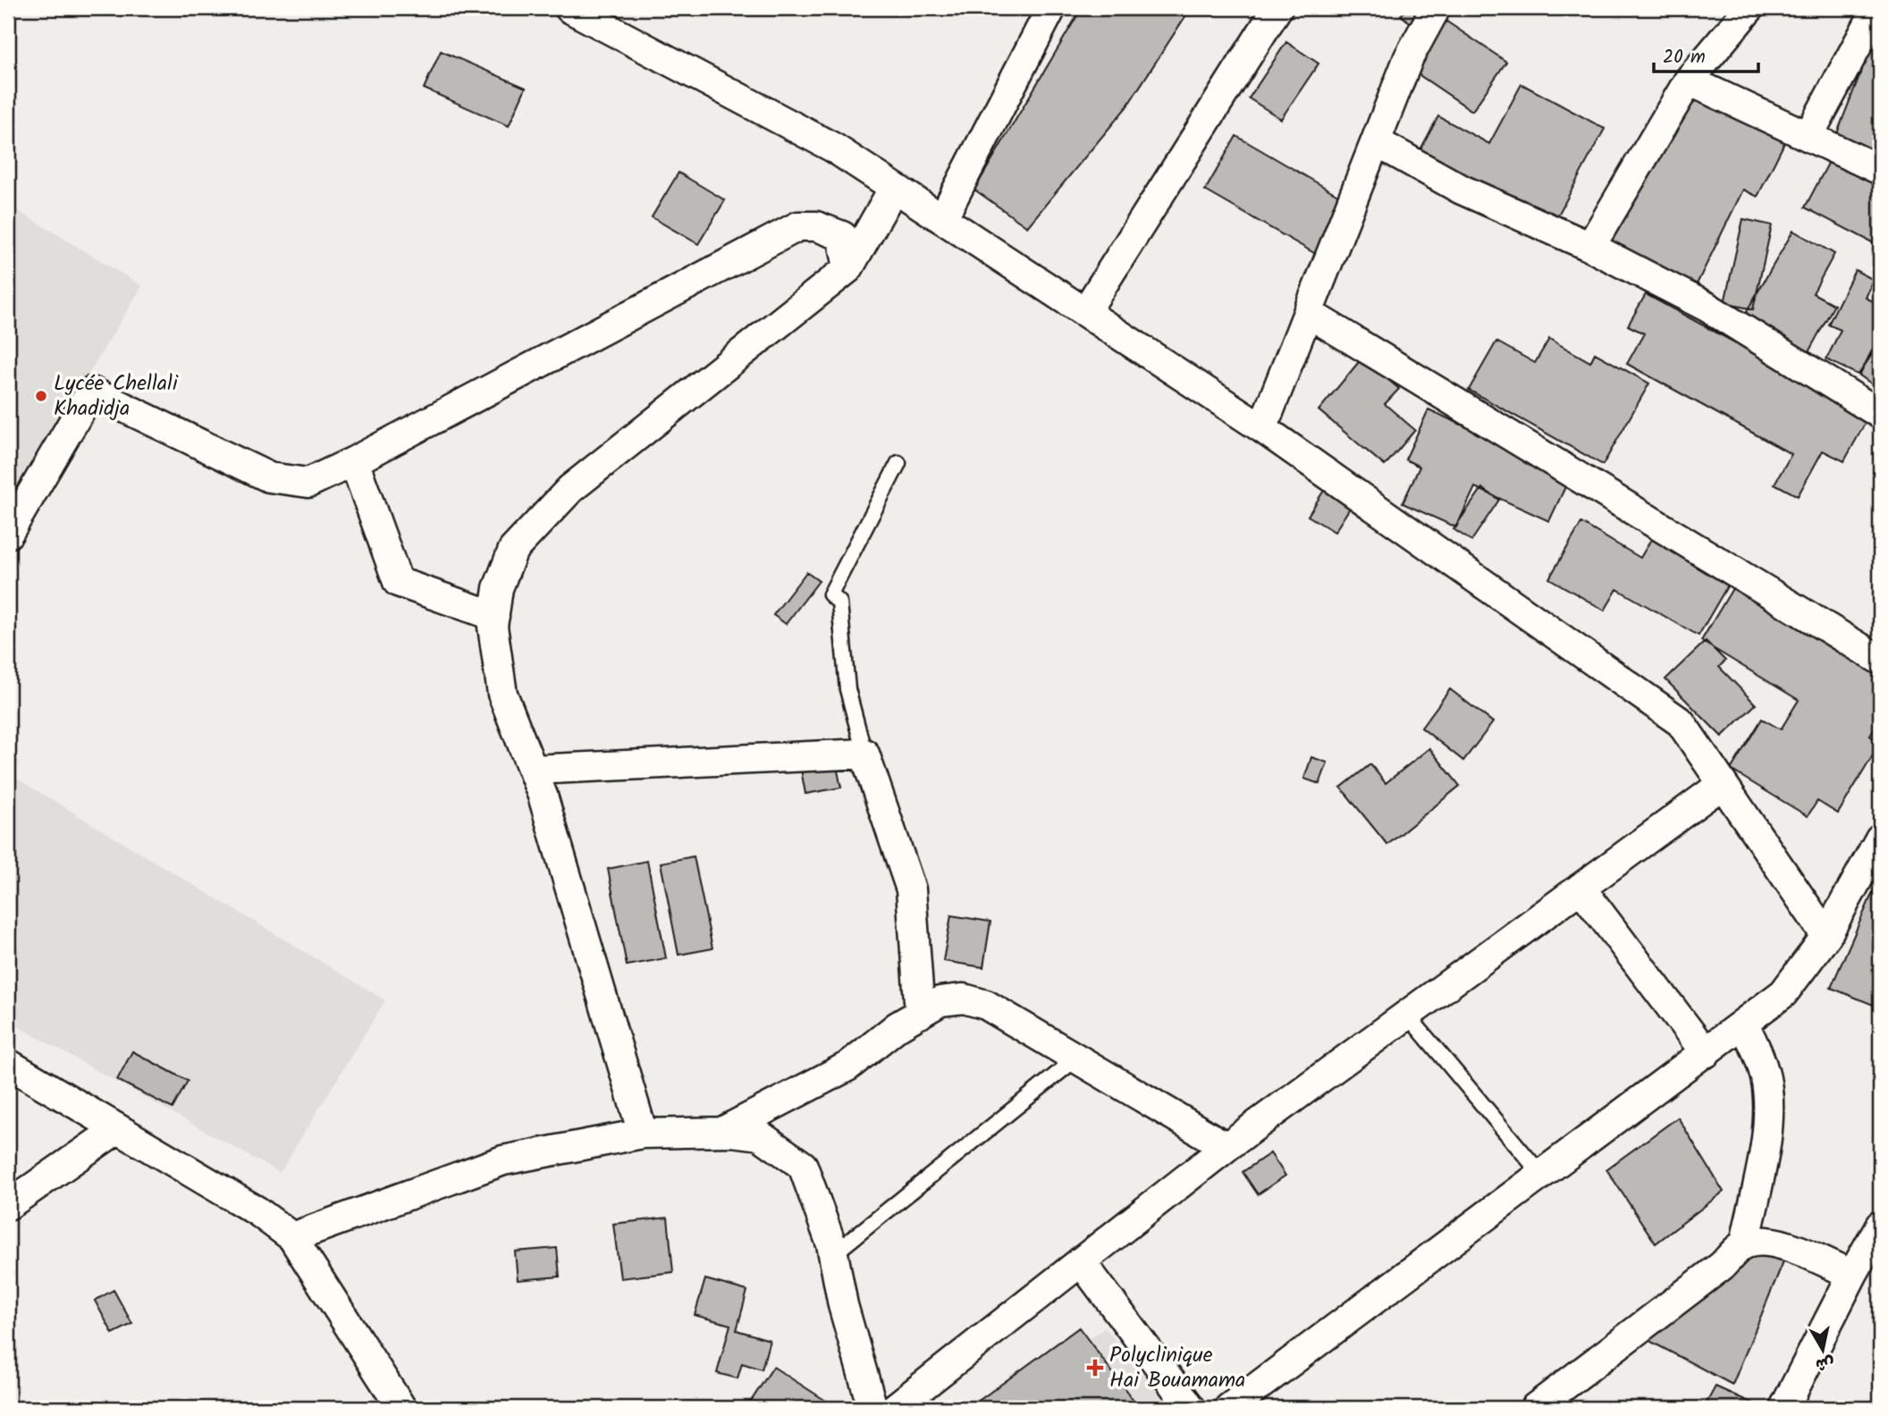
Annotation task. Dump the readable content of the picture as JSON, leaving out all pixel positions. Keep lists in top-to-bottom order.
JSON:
{
  "places": {
    "other": ["Lycée Chellali Khadidja"],
    "health": ["Polyclinique Hai Bouamama"]
  },
  "scale_bar": "20 m",
  "north": "bottom"
}
